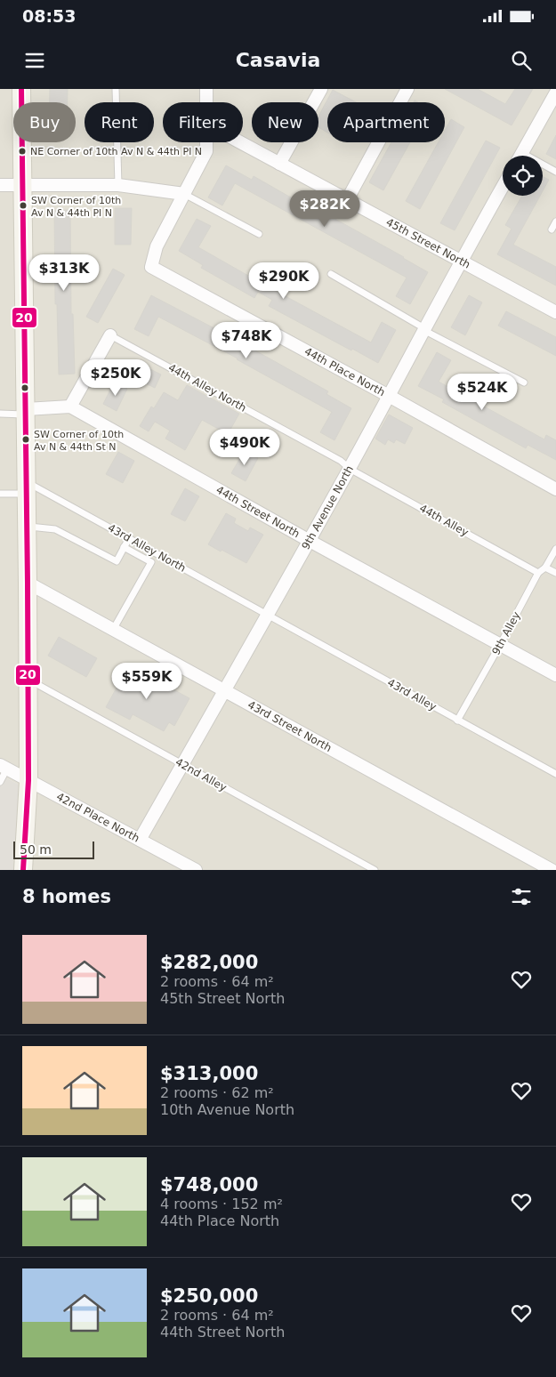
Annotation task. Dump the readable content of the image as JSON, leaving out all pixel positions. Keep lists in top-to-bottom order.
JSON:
{
  "streets": {
    "street": [
      "45th Street North",
      "44th Place North",
      "9th Avenue North",
      "44th Street North",
      "43rd Street North",
      "42nd Place North"
    ],
    "lane": [
      "44th Alley North",
      "44th Alley",
      "43rd Alley North",
      "9th Alley",
      "43rd Alley",
      "42nd Alley"
    ]
  },
  "crossings": [
    ["45th Street North", "9th Avenue North"],
    ["44th Place North", "9th Avenue North"],
    ["44th Alley North", "9th Avenue North"],
    ["44th Alley North", "44th Alley"],
    ["9th Avenue North", "44th Street North"],
    ["9th Avenue North", "44th Alley"],
    ["9th Avenue North", "43rd Alley North"],
    ["9th Avenue North", "43rd Alley"],
    ["9th Avenue North", "43rd Street North"],
    ["9th Avenue North", "42nd Alley"],
    ["9th Avenue North", "42nd Place North"],
    ["44th Street North", "9th Alley"],
    ["44th Alley", "9th Alley"],
    ["43rd Alley North", "43rd Alley"],
    ["9th Alley", "43rd Alley"]
  ],
  "places": ["NE Corner of 10th Av N & 44th Pl N", "SW Corner of 10th Av N & 44th Pl N", "SW Corner of 10th Av N & 44th St N"],
  "lines": ["transit line 20"],
  "scale_bar": "50 m",
  "page": {
    "status": "08:53",
    "header": "Casavia",
    "chip": [
      "Buy",
      "Rent",
      "Filters",
      "New",
      "Apartment"
    ],
    "price": [
      "$282K",
      "$313K",
      "$290K",
      "$748K",
      "$250K",
      "$524K",
      "$490K",
      "$559K"
    ],
    "scale": "50 m",
    "heading": "8 homes",
    "list": [
      {
        "name": "$282,000",
        "note": "2 rooms · 64 m² · 45th Street North"
      },
      {
        "name": "$313,000",
        "note": "2 rooms · 62 m² · 10th Avenue North"
      },
      {
        "name": "$748,000",
        "note": "4 rooms · 152 m² · 44th Place North"
      },
      {
        "name": "$250,000",
        "note": "2 rooms · 64 m² · 44th Street North"
      }
    ]
  }
}
